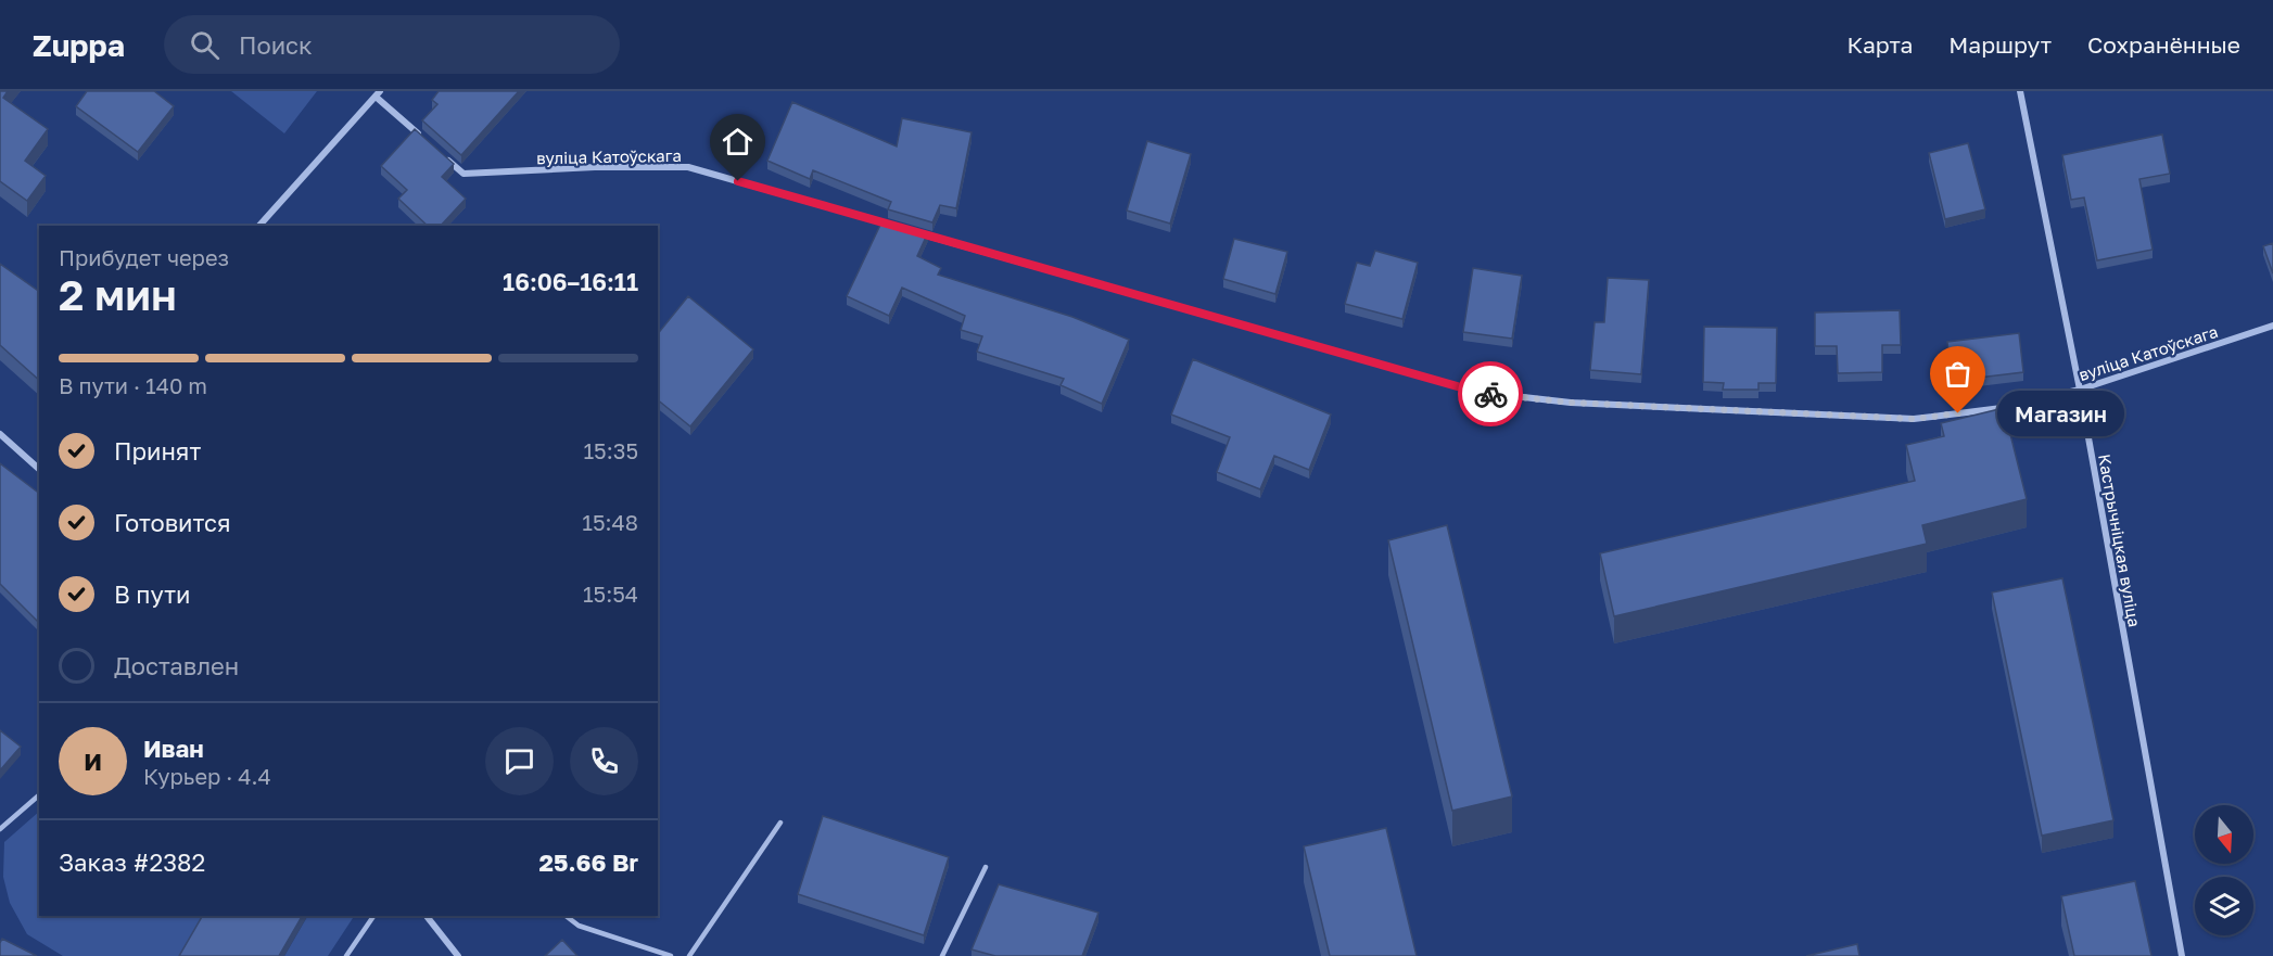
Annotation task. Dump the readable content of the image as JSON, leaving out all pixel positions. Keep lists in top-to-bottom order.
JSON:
{
  "streets": {
    "street": ["вуліца Катоўскага", "Кастрычніцкая вуліца"]
  },
  "crossings": [
    ["вуліца Катоўскага", "Кастрычніцкая вуліца"]
  ],
  "places": ["Магазин"],
  "north": "bottom",
  "page": {
    "header": "Zuppa",
    "search": "Поиск",
    "nav": ["Карта", "Маршрут", "Сохранённые"],
    "heading": ["2 мин", "Прибудет через", "16:06–16:11"],
    "panel": [
      "Иван",
      "Курьер · 4.4",
      "Заказ #2382",
      "25.66 Br"
    ],
    "bar": "В пути · 140 m",
    "bubble": "Магазин",
    "list": [
      ["Принят", "15:35"],
      ["Готовится", "15:48"],
      ["В пути", "15:54"],
      "Доставлен"
    ],
    "round": "И"
  }
}
